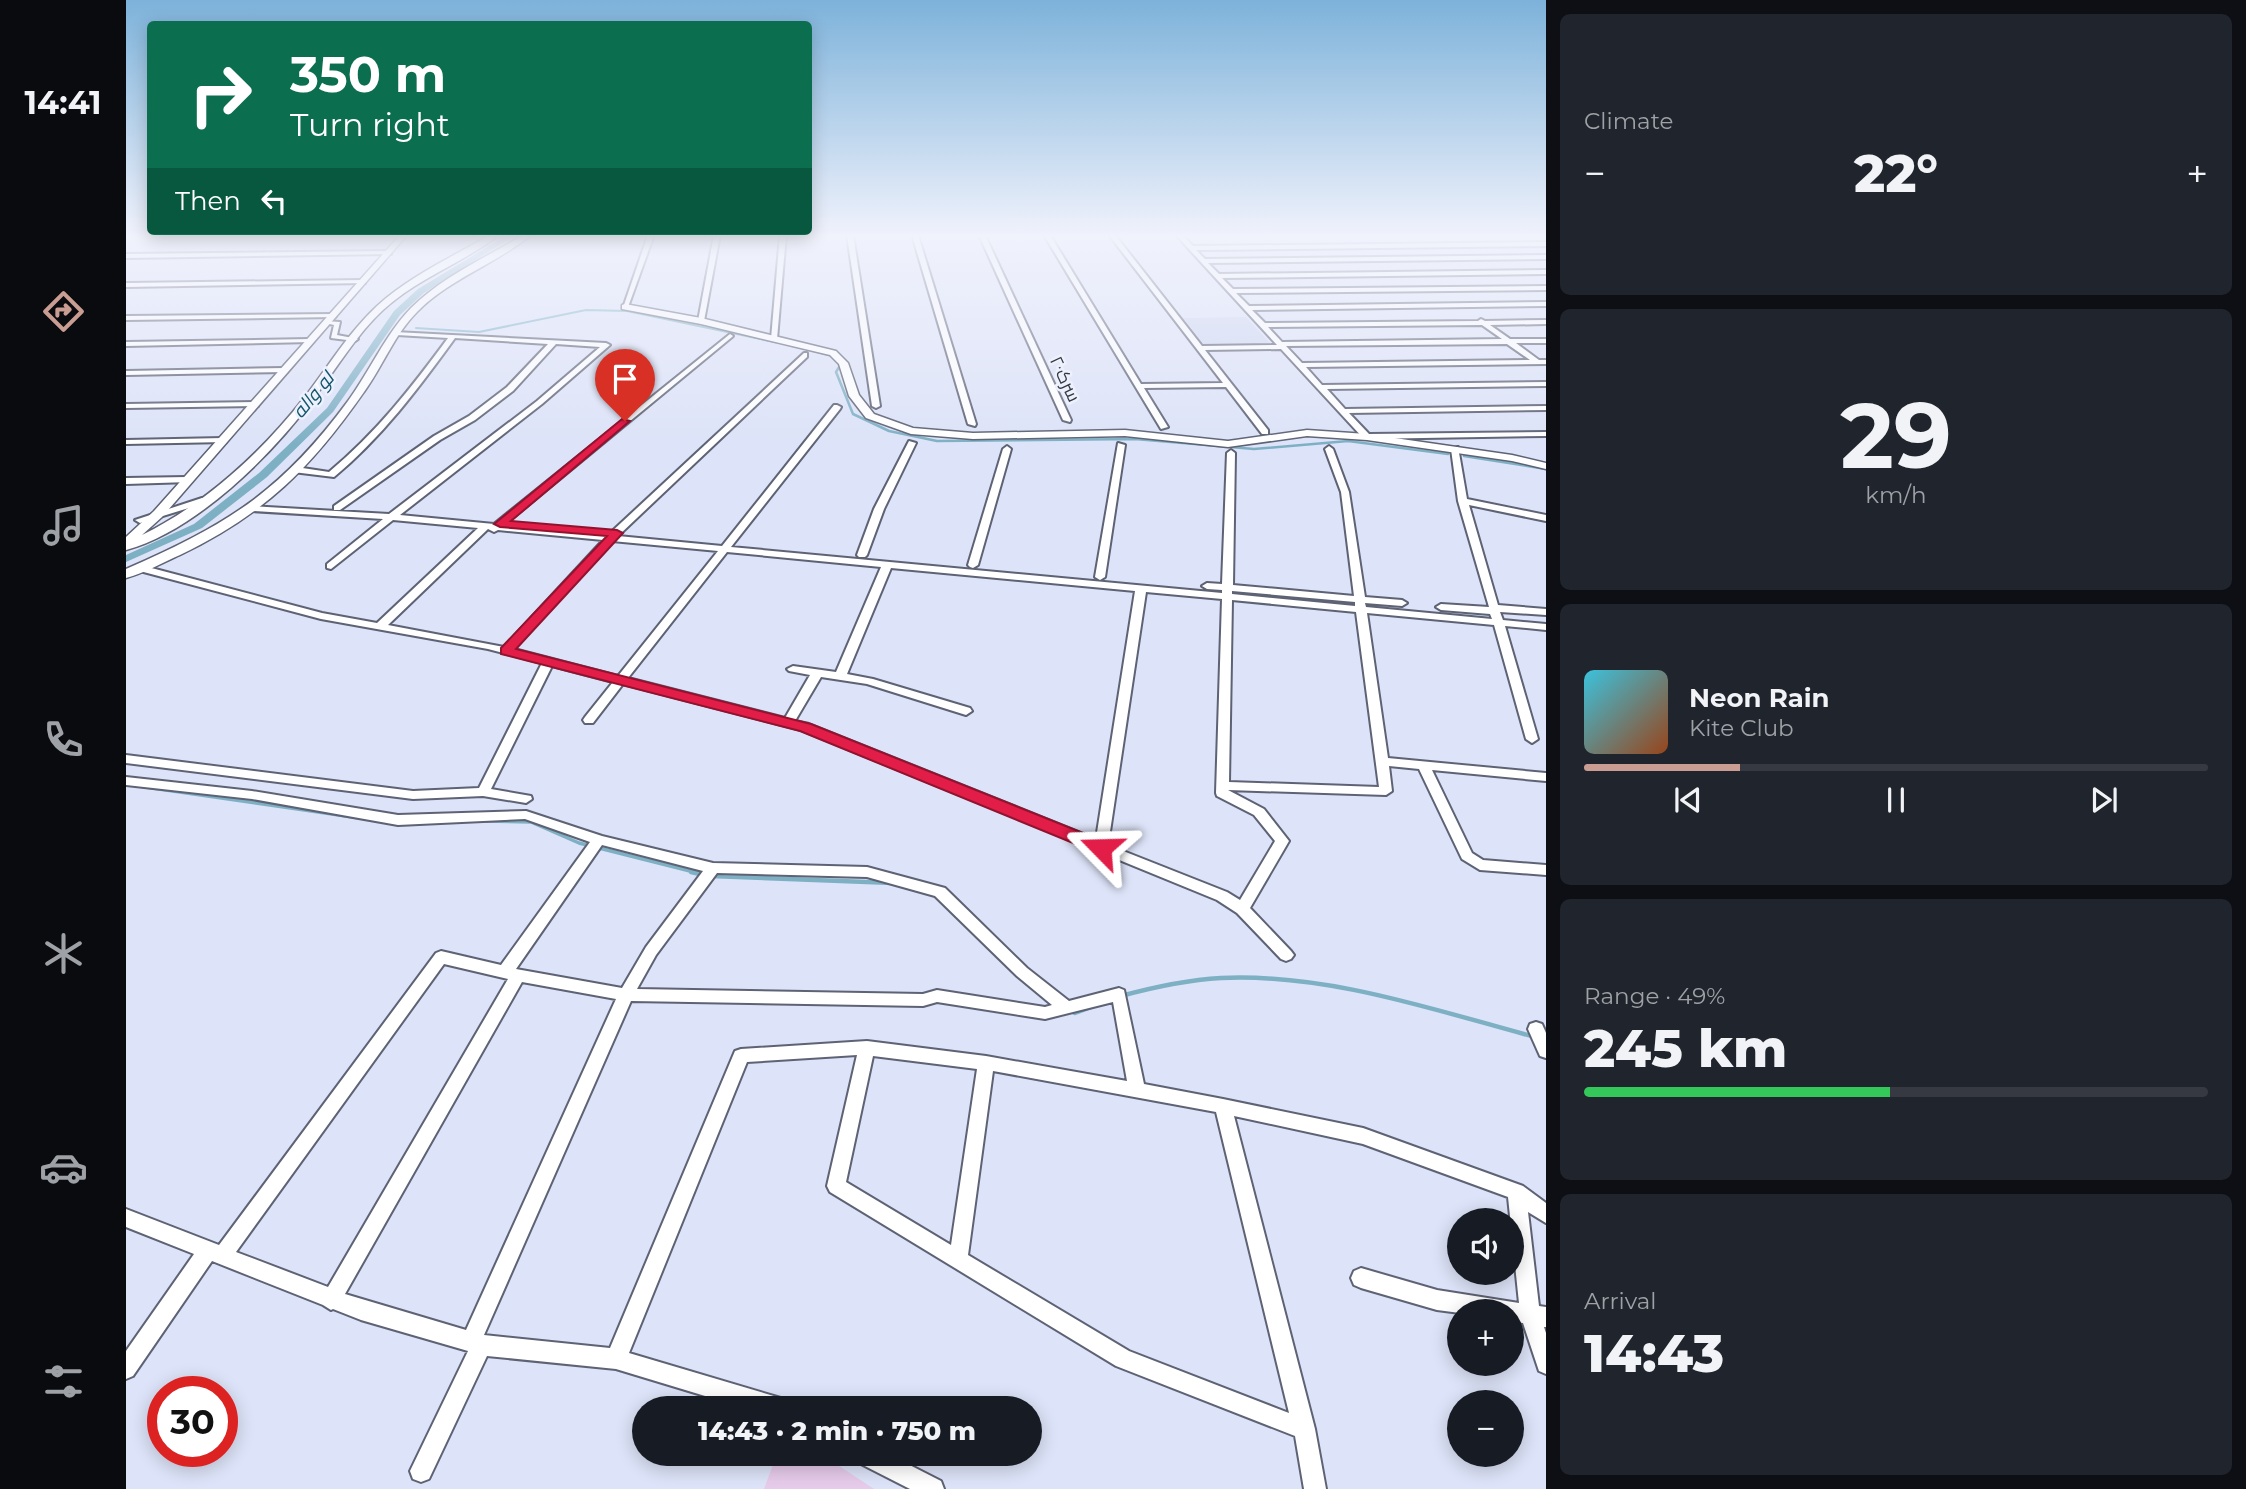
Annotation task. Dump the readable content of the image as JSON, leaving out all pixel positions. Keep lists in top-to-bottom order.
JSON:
{
  "streets": {
    "street": ["سرک۲۰"]
  },
  "water": ["لو واله"],
  "page": {
    "tabs": "14:41",
    "tile": [
      "Climate",
      ["29", "km/h"],
      ["Range · 49%", "245 km"],
      ["Arrival", "14:43"]
    ],
    "turn": ["350 m", "Turn right"],
    "heat": ["−", "22°", "+"],
    "then": "Then",
    "song": ["Neon Rain", "Kite Club"],
    "map_buttons": ["+", "−"],
    "limit": "30",
    "trip": "14:43 · 2 min · 750 m"
  }
}
